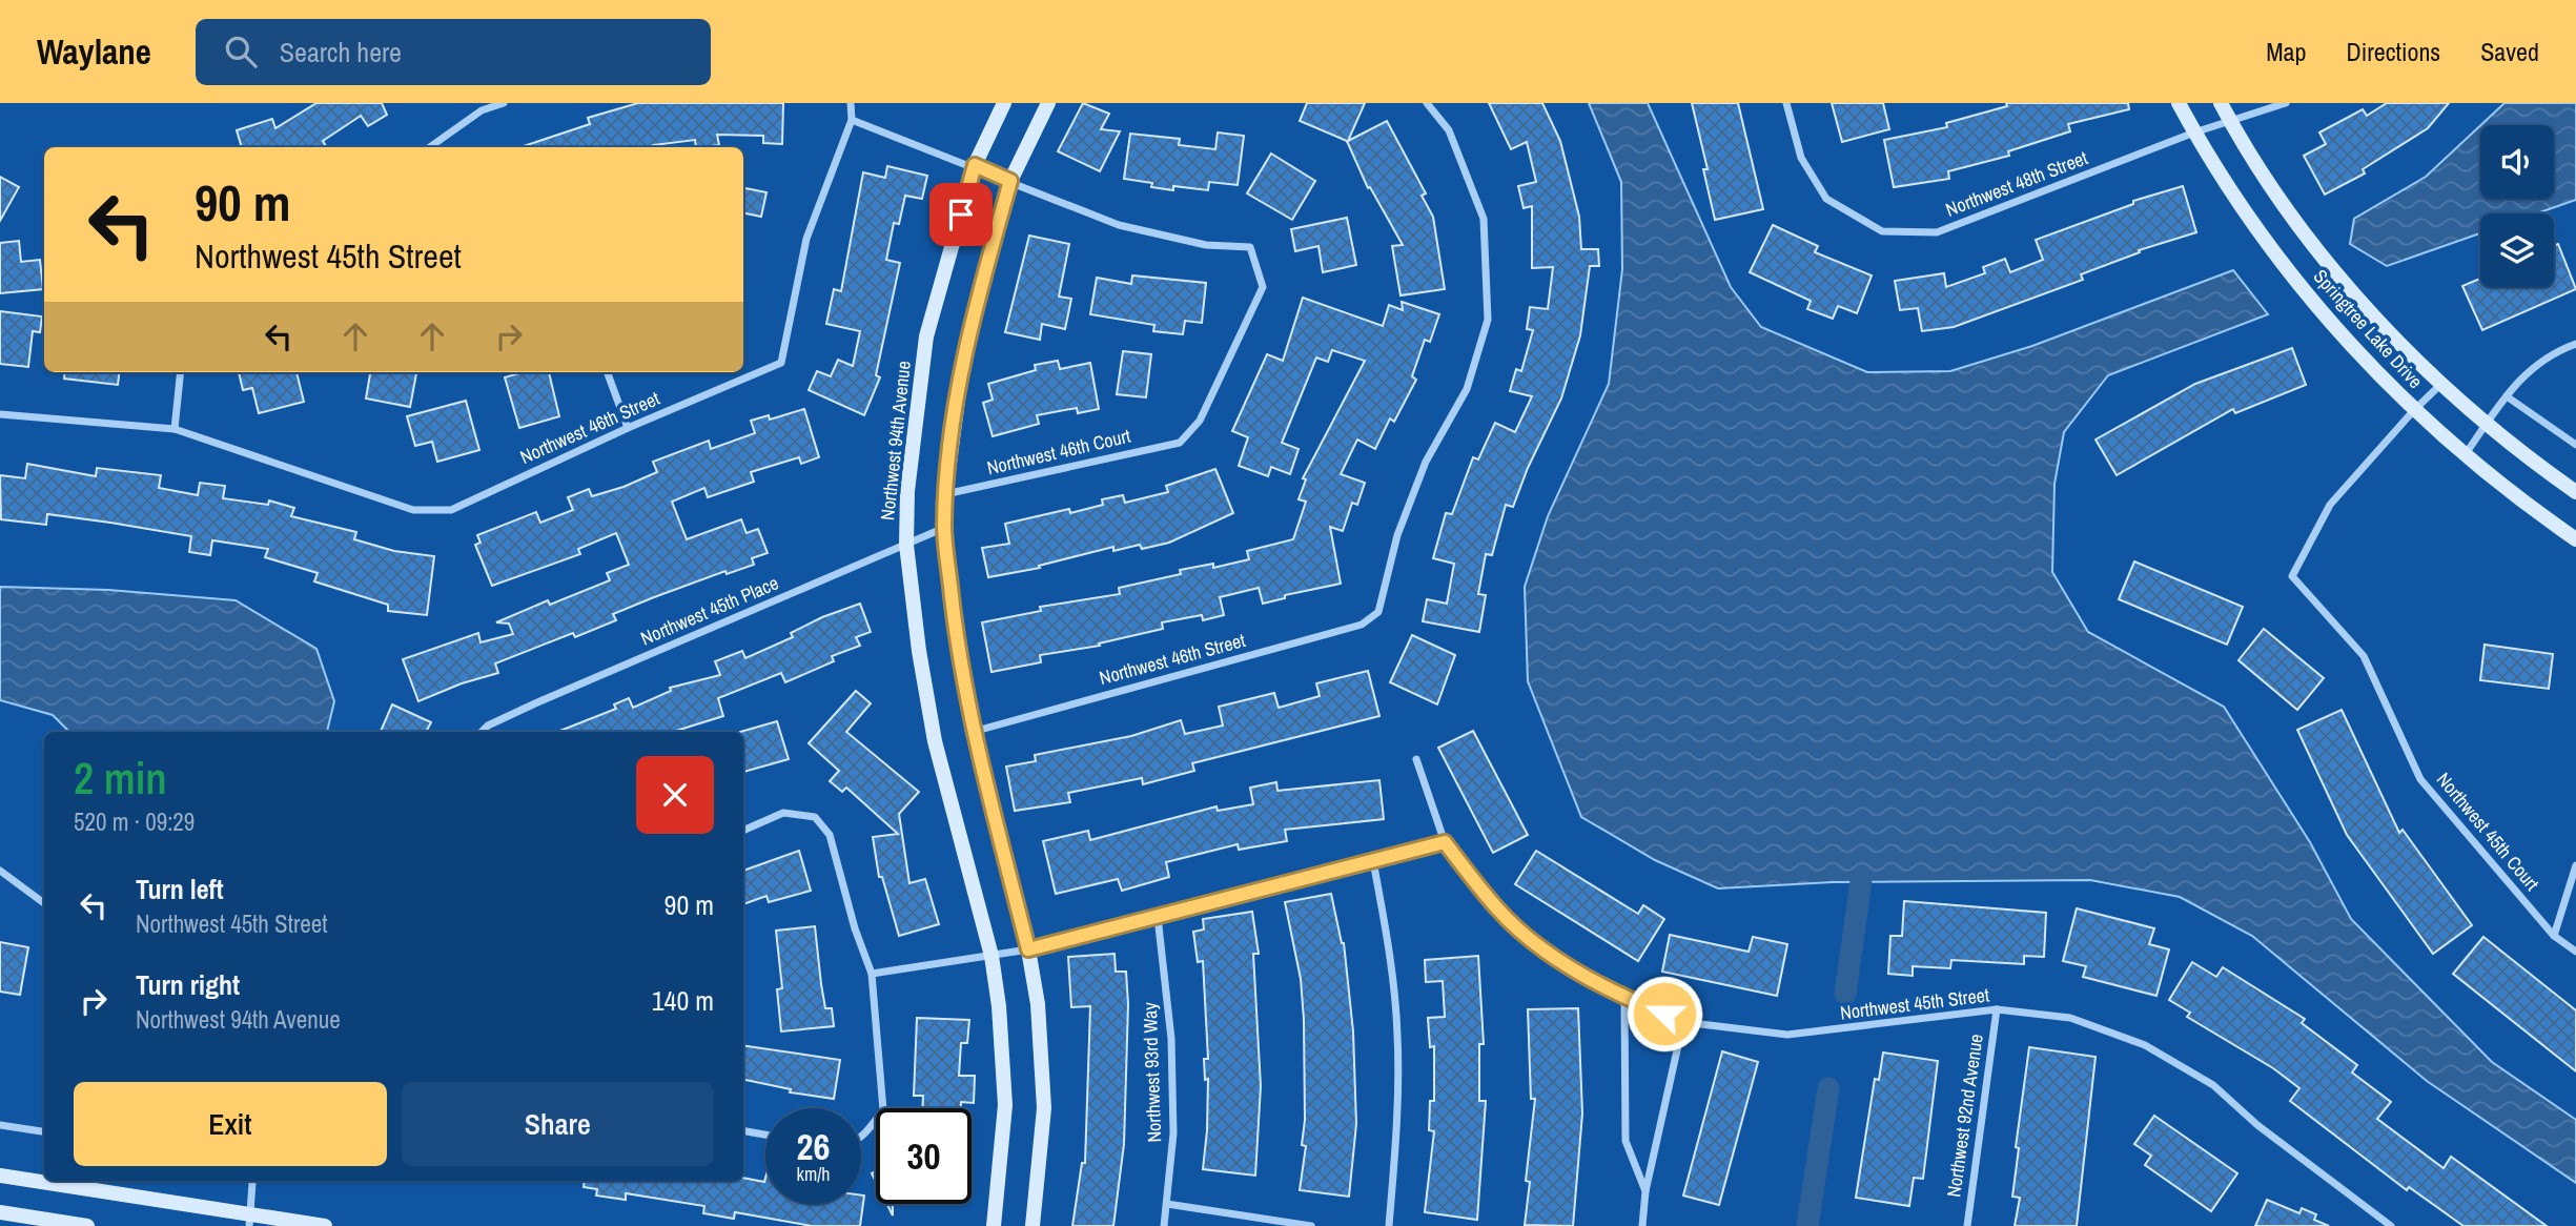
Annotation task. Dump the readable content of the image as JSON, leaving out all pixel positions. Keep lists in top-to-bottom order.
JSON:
{
  "streets": {
    "street": [
      "Northwest 48th Street",
      "Springtree Lake Drive",
      "Northwest 46th Street",
      "Northwest 94th Avenue",
      "Northwest 46th Court",
      "Northwest 45th Place",
      "Northwest 45th Court",
      "Northwest 45th Street",
      "Northwest 93rd Way",
      "Northwest 92nd Avenue"
    ]
  },
  "crossings": [
    ["Northwest 48th Street", "Springtree Lake Drive"],
    ["Springtree Lake Drive", "Northwest 45th Court"],
    ["Northwest 94th Avenue", "Northwest 45th Place"],
    ["Northwest 45th Street", "Northwest 92nd Avenue"]
  ],
  "page": {
    "header": "Waylane",
    "search": "Search here",
    "nav": ["Map", "Directions", "Saved"],
    "turn": ["90 m", "Northwest 45th Street"],
    "heading": ["2 min", "520 m · 09:29"],
    "list": [
      {
        "name": "Turn left",
        "note": "Northwest 45th Street",
        "value": "90 m"
      },
      {
        "name": "Turn right",
        "note": "Northwest 94th Avenue",
        "value": "140 m"
      }
    ],
    "buttons": ["Exit", "Share"],
    "speed": "26 km/h",
    "limit": "30"
  }
}
